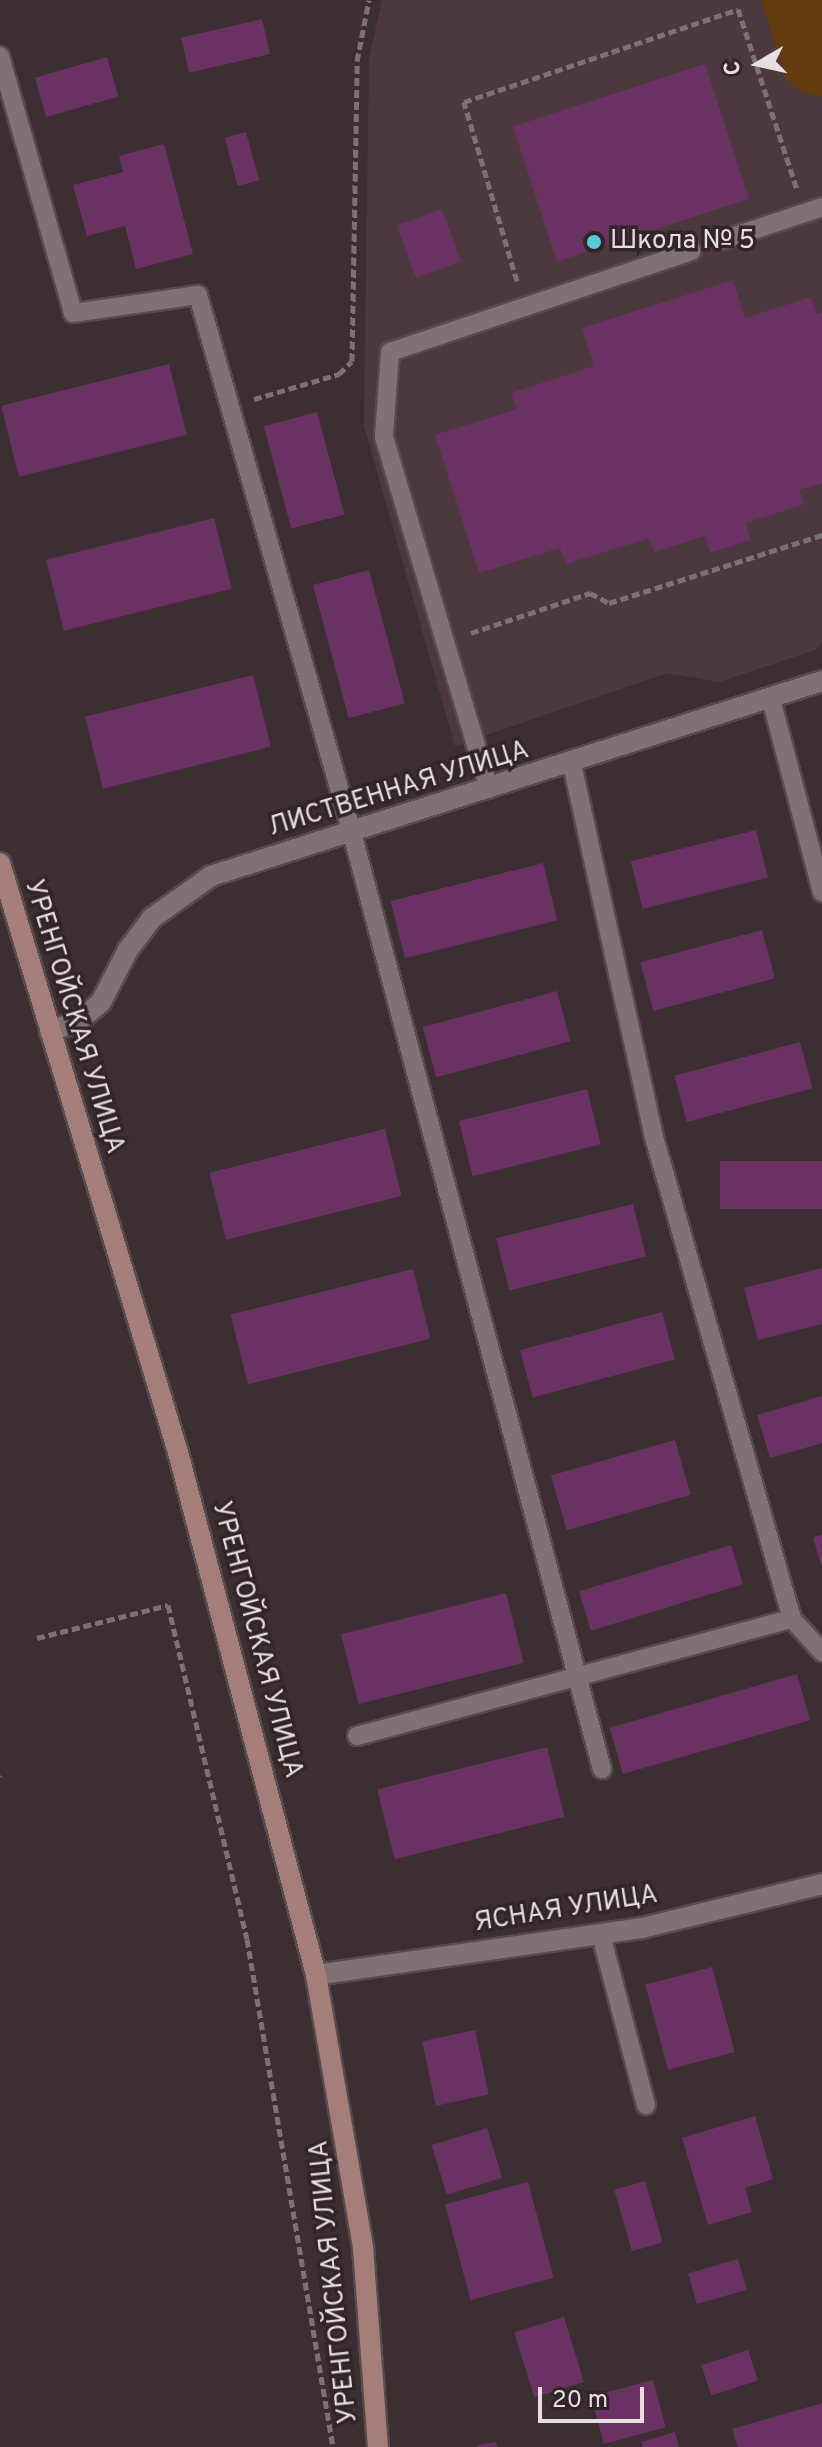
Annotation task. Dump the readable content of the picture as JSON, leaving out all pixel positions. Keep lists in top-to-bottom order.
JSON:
{
  "streets": {
    "street": ["ЛИСТВЕННАЯ УЛИЦА", "УРЕНГОЙСКАЯ УЛИЦА", "ЯСНАЯ УЛИЦА"]
  },
  "crossings": [
    ["ЛИСТВЕННАЯ УЛИЦА", "УРЕНГОЙСКАЯ УЛИЦА"],
    ["УРЕНГОЙСКАЯ УЛИЦА", "ЯСНАЯ УЛИЦА"]
  ],
  "places": ["Школа № 5"],
  "scale_bar": "20 m",
  "north": "left"
}
